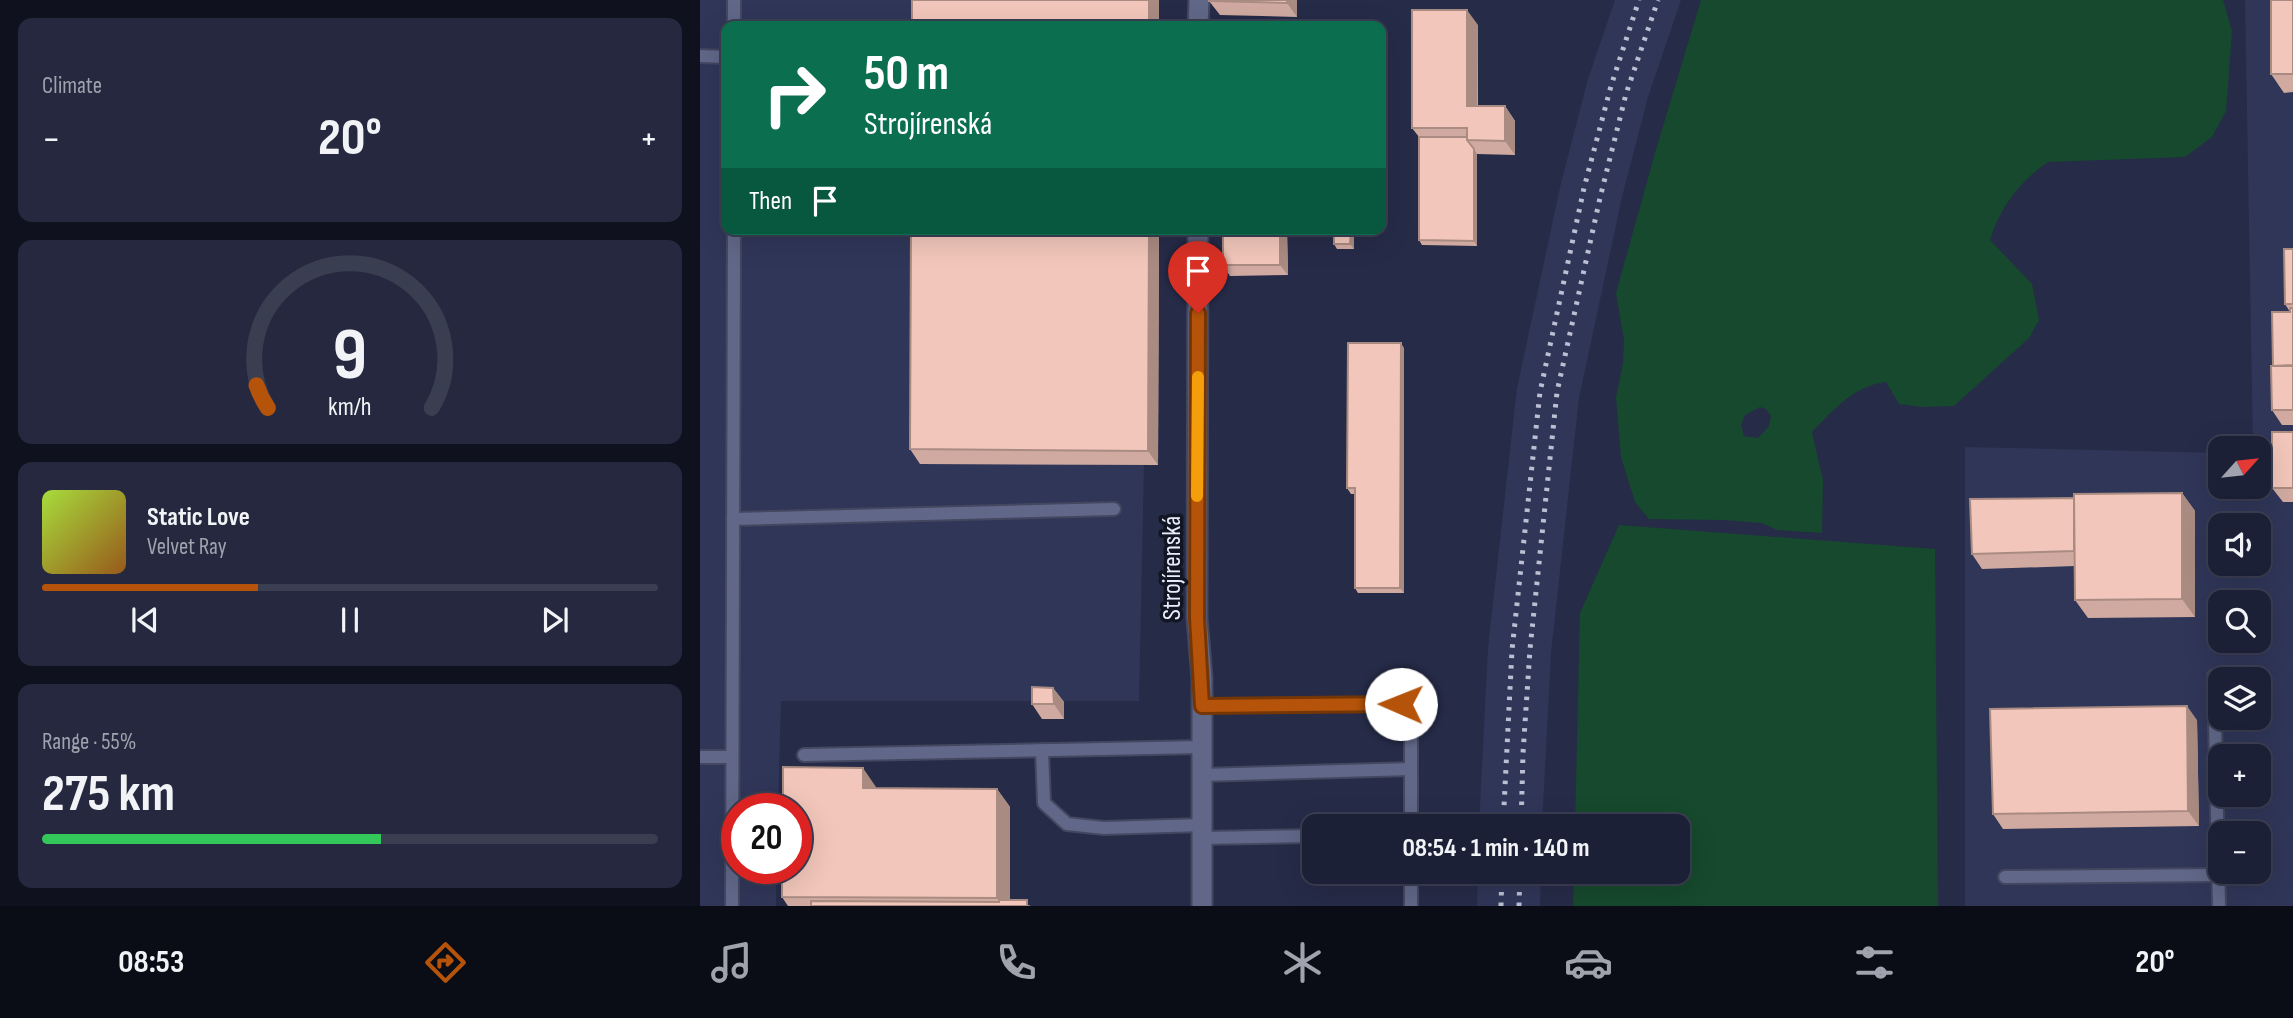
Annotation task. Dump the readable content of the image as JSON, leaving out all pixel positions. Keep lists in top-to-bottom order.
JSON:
{
  "streets": {
    "street": ["Strojírenská"]
  },
  "north": "top right",
  "page": {
    "tile": [
      "Climate",
      ["Range · 55%", "275 km"]
    ],
    "turn": ["50 m", "Strojírenská"],
    "heat": ["−", "20°", "+"],
    "then": "Then",
    "map_buttons": ["+", "−"],
    "song": ["Static Love", "Velvet Ray"],
    "limit": "20",
    "trip": "08:54 · 1 min · 140 m",
    "tabs": ["08:53", "20°"],
    "gauge": ["9", "km/h"]
  }
}
